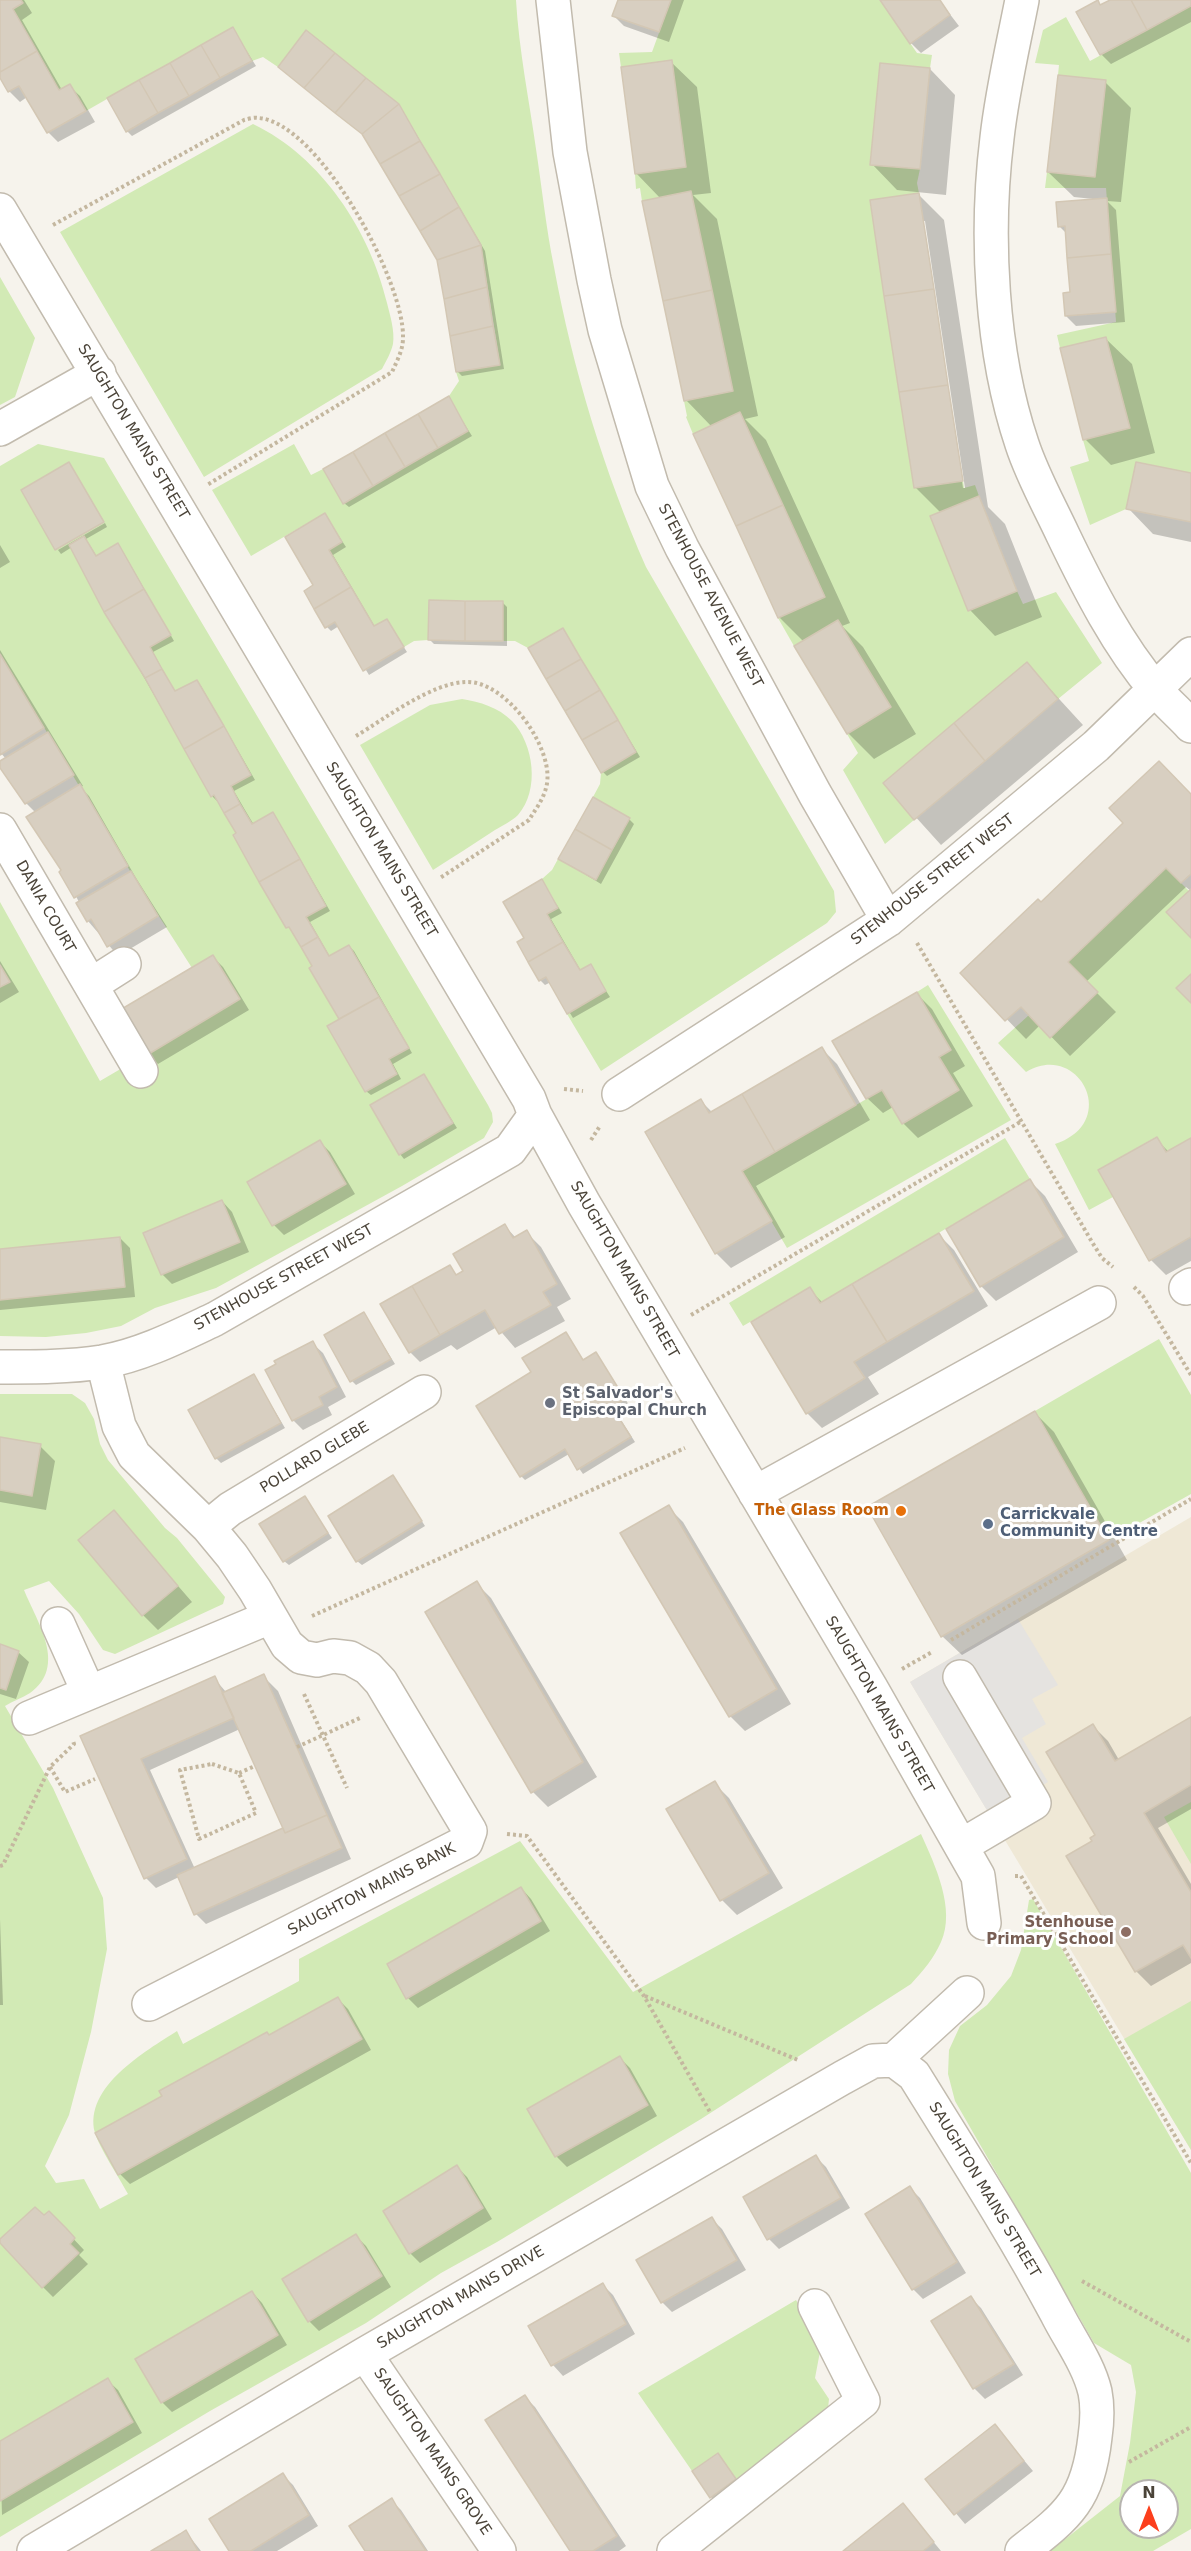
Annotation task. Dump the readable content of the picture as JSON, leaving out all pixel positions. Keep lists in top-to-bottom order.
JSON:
{
  "streets": {
    "street": [
      "SAUGHTON MAINS STREET",
      "STENHOUSE AVENUE WEST",
      "STENHOUSE STREET WEST",
      "DANIA COURT",
      "POLLARD GLEBE",
      "SAUGHTON MAINS BANK",
      "SAUGHTON MAINS DRIVE",
      "SAUGHTON MAINS GROVE"
    ]
  },
  "crossings": [
    ["SAUGHTON MAINS STREET", "STENHOUSE STREET WEST"],
    ["SAUGHTON MAINS STREET", "SAUGHTON MAINS DRIVE"],
    ["STENHOUSE AVENUE WEST", "STENHOUSE STREET WEST"],
    ["SAUGHTON MAINS DRIVE", "SAUGHTON MAINS GROVE"]
  ],
  "places": [
    "St Salvador's Episcopal Church",
    "The Glass Room",
    "Carrickvale Community Centre",
    "Stenhouse Primary School"
  ],
  "north": "top"
}
